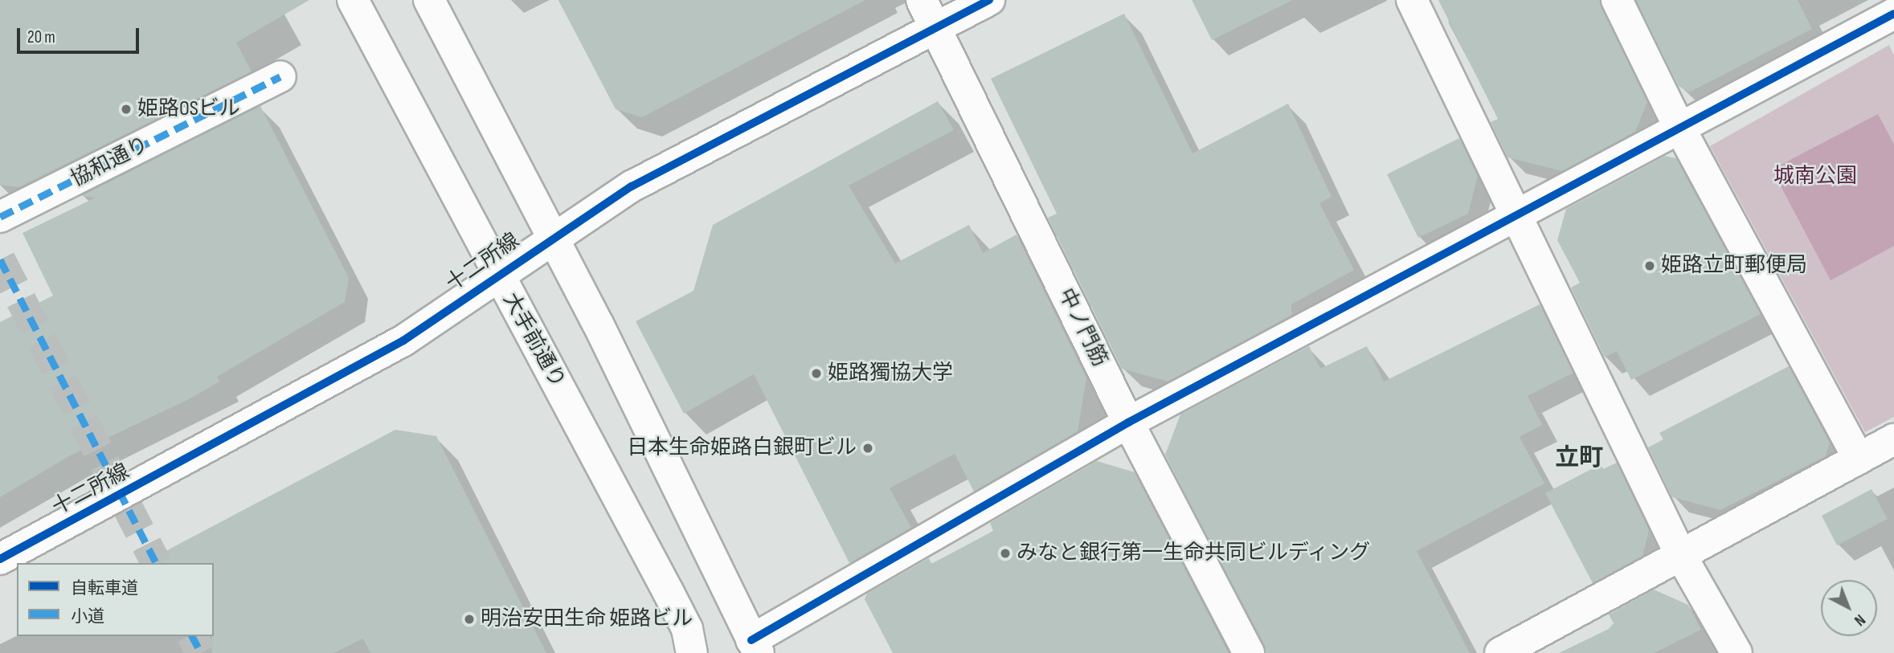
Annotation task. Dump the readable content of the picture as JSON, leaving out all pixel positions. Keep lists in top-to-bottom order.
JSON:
{
  "streets": {
    "street": [
      "協和通り",
      "十二所線",
      "中ノ門筋",
      "大手前通り"
    ]
  },
  "crossings": [
    ["十二所線", "中ノ門筋"],
    ["十二所線", "大手前通り"]
  ],
  "districts": ["立町"],
  "parks": ["城南公園"],
  "places": [
    "姫路OSビル",
    "姫路立町郵便局",
    "姫路獨協大学",
    "日本生命姫路白銀町ビル",
    "みなと銀行第一生命共同ビルディング",
    "明治安田生命 姫路ビル"
  ],
  "legend": ["自転車道", "小道"],
  "scale_bar": "20 m",
  "north": "bottom right"
}
